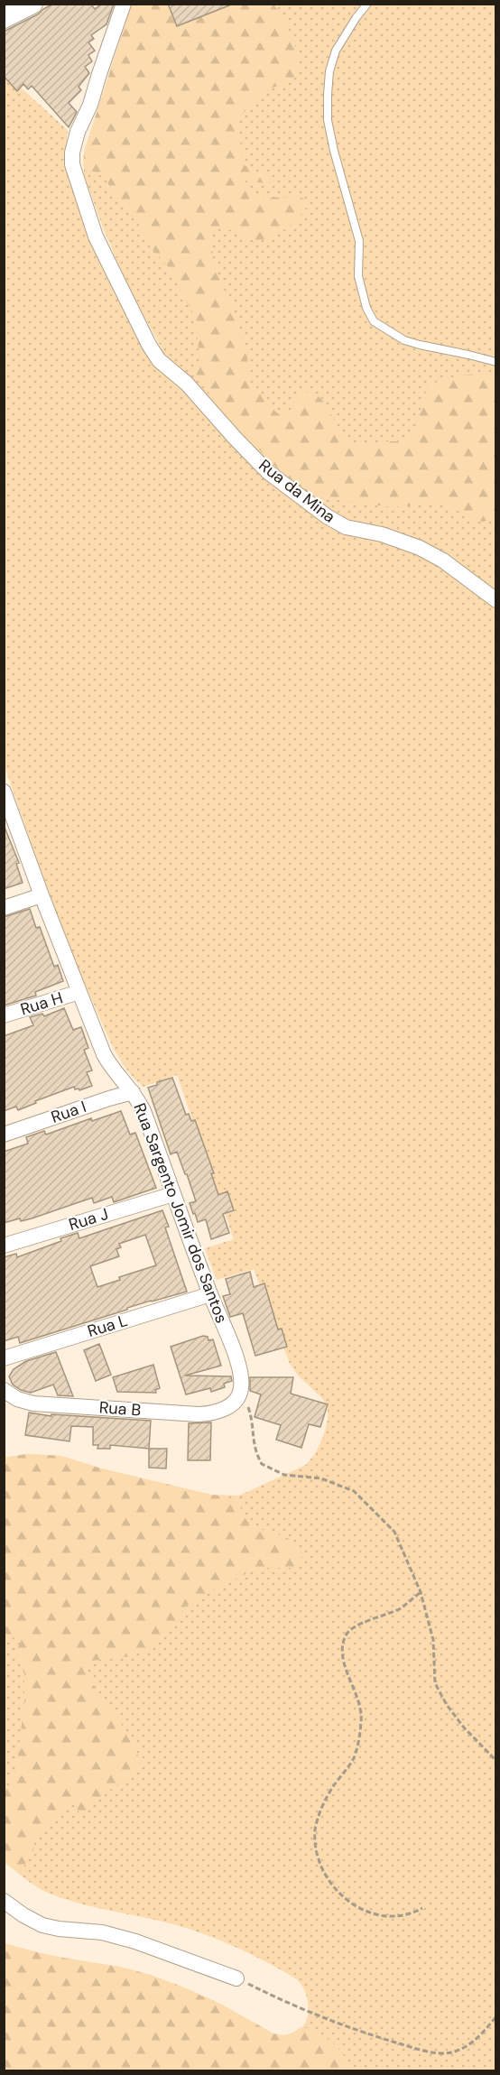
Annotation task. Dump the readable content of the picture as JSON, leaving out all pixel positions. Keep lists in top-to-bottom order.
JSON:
{
  "streets": {
    "street": [
      "Rua da Mina",
      "Rua H",
      "Rua I",
      "Rua Sargento Jomir dos Santos",
      "Rua J",
      "Rua L",
      "Rua B"
    ]
  },
  "crossings": [
    ["Rua H", "Rua Sargento Jomir dos Santos"],
    ["Rua I", "Rua Sargento Jomir dos Santos"],
    ["Rua Sargento Jomir dos Santos", "Rua J"],
    ["Rua Sargento Jomir dos Santos", "Rua L"],
    ["Rua Sargento Jomir dos Santos", "Rua B"]
  ]
}
